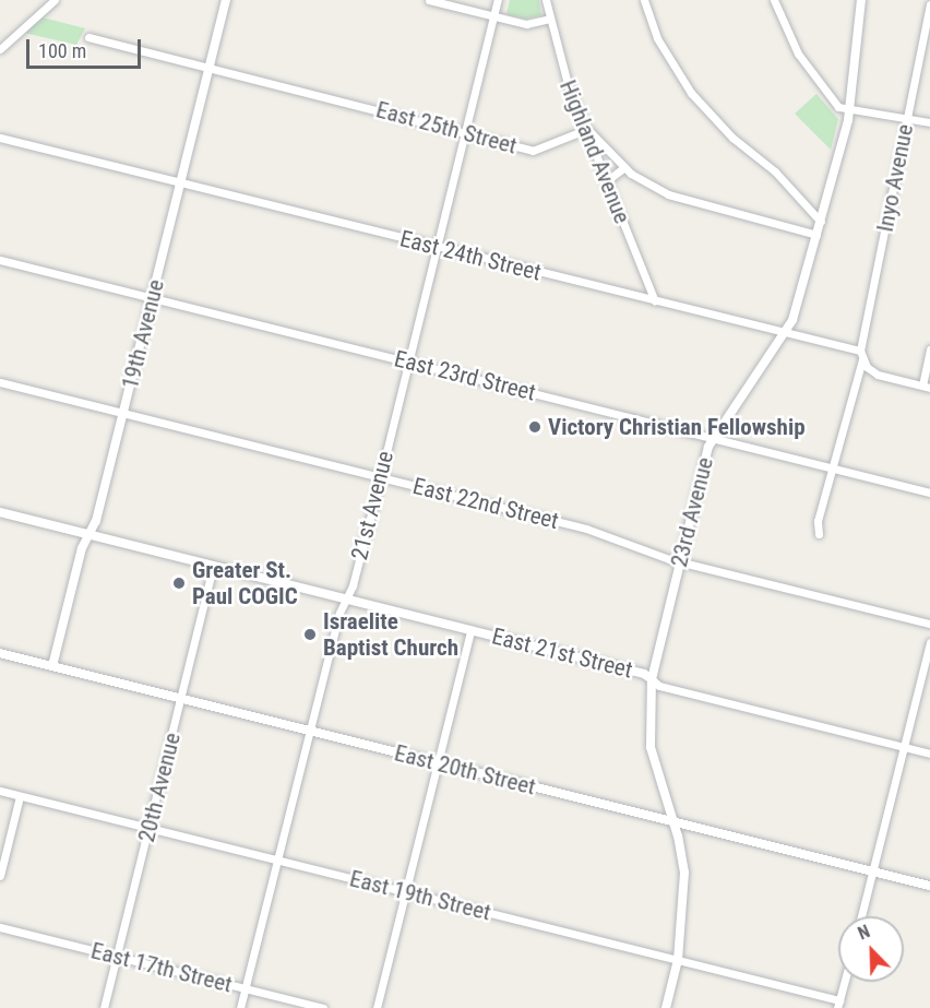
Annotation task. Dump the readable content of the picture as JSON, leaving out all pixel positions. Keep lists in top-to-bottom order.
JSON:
{
  "streets": {
    "street": [
      "East 25th Street",
      "Highland Avenue",
      "Inyo Avenue",
      "East 24th Street",
      "19th Avenue",
      "East 23rd Street",
      "East 22nd Street",
      "21st Avenue",
      "23rd Avenue",
      "East 21st Street",
      "East 20th Street",
      "20th Avenue",
      "East 19th Street",
      "East 17th Street"
    ]
  },
  "crossings": [
    ["East 25th Street", "Highland Avenue"],
    ["East 25th Street", "19th Avenue"],
    ["East 25th Street", "21st Avenue"],
    ["Highland Avenue", "East 24th Street"],
    ["Inyo Avenue", "East 24th Street"],
    ["Inyo Avenue", "East 23rd Street"],
    ["East 24th Street", "19th Avenue"],
    ["East 24th Street", "21st Avenue"],
    ["East 24th Street", "23rd Avenue"],
    ["19th Avenue", "East 23rd Street"],
    ["19th Avenue", "East 22nd Street"],
    ["19th Avenue", "East 21st Street"],
    ["19th Avenue", "East 20th Street"],
    ["East 23rd Street", "21st Avenue"],
    ["East 23rd Street", "23rd Avenue"],
    ["East 22nd Street", "21st Avenue"],
    ["East 22nd Street", "23rd Avenue"],
    ["21st Avenue", "East 21st Street"],
    ["21st Avenue", "East 20th Street"],
    ["21st Avenue", "East 19th Street"],
    ["21st Avenue", "East 17th Street"],
    ["23rd Avenue", "East 21st Street"],
    ["23rd Avenue", "East 20th Street"],
    ["23rd Avenue", "East 19th Street"],
    ["East 21st Street", "20th Avenue"],
    ["East 20th Street", "20th Avenue"],
    ["20th Avenue", "East 19th Street"],
    ["20th Avenue", "East 17th Street"]
  ],
  "places": ["Victory Christian Fellowship", "Greater St. Paul COGIC", "Israelite Baptist Church"],
  "scale_bar": "100 m",
  "north": "top left"
}
